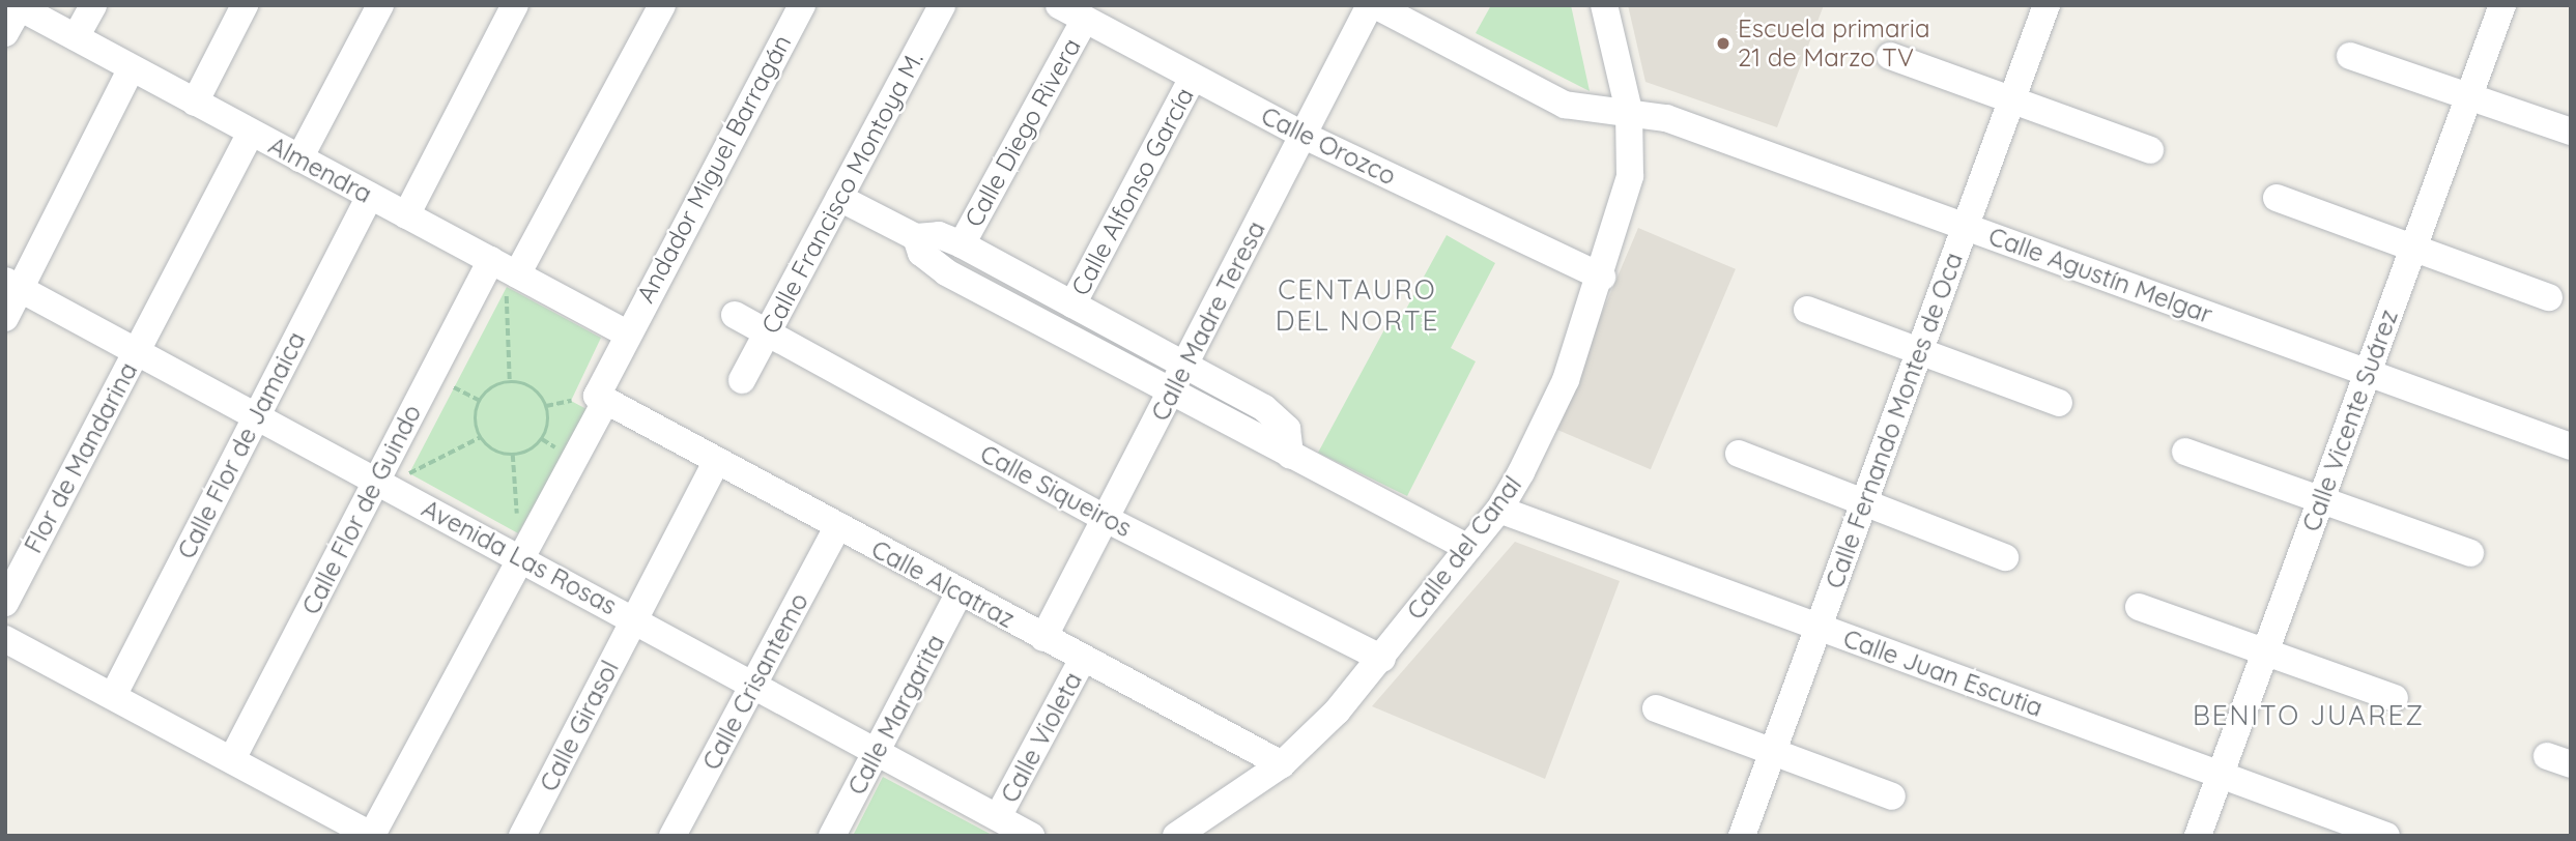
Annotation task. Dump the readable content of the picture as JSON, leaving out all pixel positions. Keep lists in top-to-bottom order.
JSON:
{
  "streets": {
    "street": [
      "Calle Diego Rivera",
      "Calle Orozco",
      "Andador Miguel Barragán",
      "Almendra",
      "Calle Alfonso García",
      "Calle Francisco Montoya M.",
      "Calle Agustín Melgar",
      "Calle Madre Teresa",
      "Calle Fernando Montes de Oca",
      "Calle Vicente Suárez",
      "Calle Flor de Jamaica",
      "Flor de Mandarina",
      "Calle Siqueiros",
      "Calle Flor de Guindo",
      "Calle del Canal",
      "Avenida Las Rosas",
      "Calle Alcatraz",
      "Calle Juan Escutia",
      "Calle Crisantemo",
      "Calle Margarita",
      "Calle Girasol",
      "Calle Violeta"
    ]
  },
  "crossings": [
    ["Calle Diego Rivera", "Calle Orozco"],
    ["Calle Orozco", "Calle Alfonso García"],
    ["Calle Orozco", "Calle Madre Teresa"],
    ["Calle Orozco", "Calle del Canal"],
    ["Andador Miguel Barragán", "Almendra"],
    ["Andador Miguel Barragán", "Calle Alcatraz"],
    ["Almendra", "Calle Flor de Jamaica"],
    ["Almendra", "Flor de Mandarina"],
    ["Almendra", "Calle Flor de Guindo"],
    ["Calle Francisco Montoya M.", "Calle Siqueiros"],
    ["Calle Agustín Melgar", "Calle Madre Teresa"],
    ["Calle Agustín Melgar", "Calle Fernando Montes de Oca"],
    ["Calle Agustín Melgar", "Calle Vicente Suárez"],
    ["Calle Agustín Melgar", "Calle del Canal"],
    ["Calle Madre Teresa", "Calle Siqueiros"],
    ["Calle Madre Teresa", "Calle Alcatraz"],
    ["Calle Fernando Montes de Oca", "Calle Juan Escutia"],
    ["Calle Vicente Suárez", "Calle Juan Escutia"],
    ["Calle Flor de Jamaica", "Avenida Las Rosas"],
    ["Flor de Mandarina", "Avenida Las Rosas"],
    ["Calle Siqueiros", "Calle del Canal"],
    ["Calle Flor de Guindo", "Avenida Las Rosas"],
    ["Calle del Canal", "Calle Alcatraz"],
    ["Calle del Canal", "Calle Juan Escutia"],
    ["Avenida Las Rosas", "Calle Crisantemo"],
    ["Avenida Las Rosas", "Calle Margarita"],
    ["Avenida Las Rosas", "Calle Girasol"],
    ["Avenida Las Rosas", "Calle Violeta"],
    ["Calle Alcatraz", "Calle Crisantemo"],
    ["Calle Alcatraz", "Calle Margarita"],
    ["Calle Alcatraz", "Calle Girasol"],
    ["Calle Alcatraz", "Calle Violeta"]
  ],
  "districts": ["CENTAURO DEL NORTE", "BENITO JUAREZ"],
  "places": ["Escuela primaria 21 de Marzo TV"]
}
